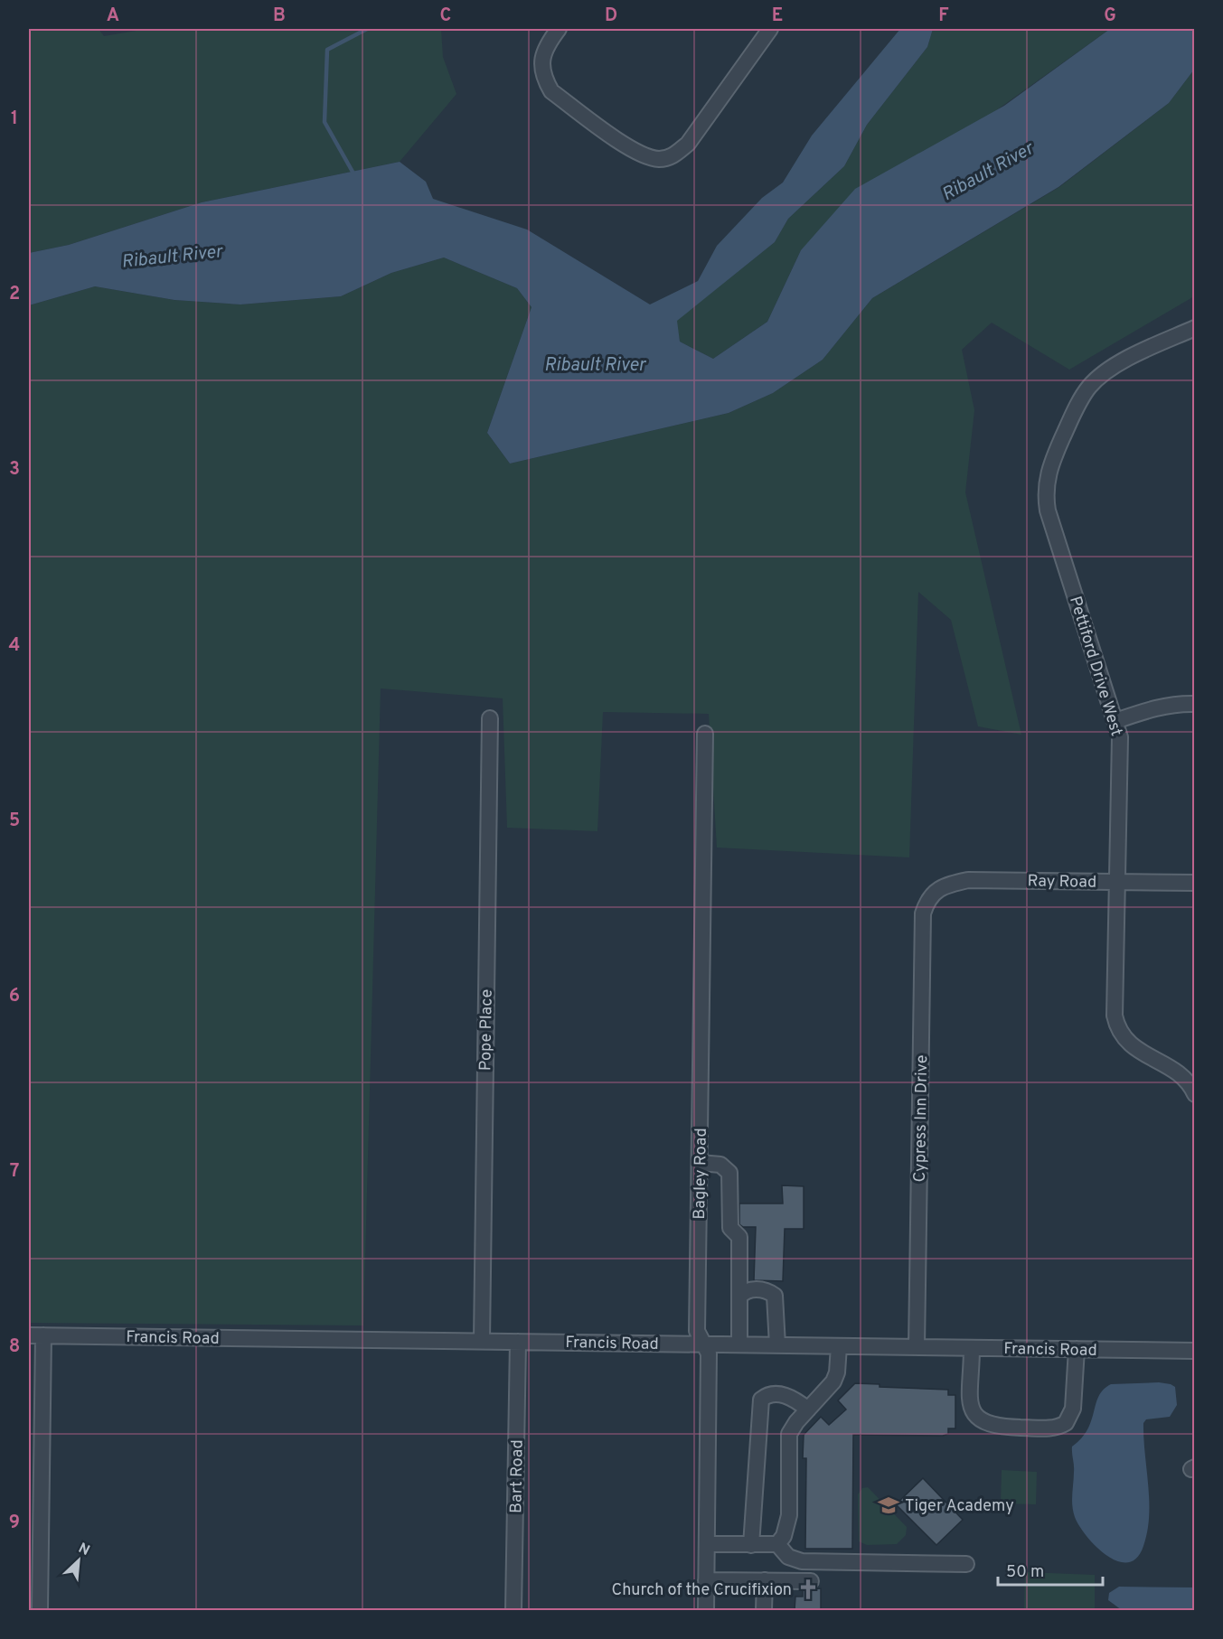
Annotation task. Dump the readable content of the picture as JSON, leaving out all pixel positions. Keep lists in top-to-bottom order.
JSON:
{
  "streets": {
    "street": [
      "Pettiford Drive West",
      "Ray Road",
      "Pope Place",
      "Cypress Inn Drive",
      "Bagley Road",
      "Francis Road",
      "Bart Road"
    ]
  },
  "crossings": [
    ["Pettiford Drive West", "Ray Road"],
    ["Ray Road", "Cypress Inn Drive"],
    ["Pope Place", "Francis Road"],
    ["Cypress Inn Drive", "Francis Road"],
    ["Bagley Road", "Francis Road"],
    ["Francis Road", "Bart Road"]
  ],
  "water": ["Ribault River"],
  "places": {
    "school or university": ["Tiger Academy"],
    "church": ["Church of the Crucifixion"]
  },
  "scale_bar": "50 m",
  "north": "top right",
  "grid": {
    "columns": [
      "A",
      "B",
      "C",
      "D",
      "E",
      "F",
      "G"
    ],
    "rows": [
      "1",
      "2",
      "3",
      "4",
      "5",
      "6",
      "7",
      "8",
      "9"
    ]
  }
}
